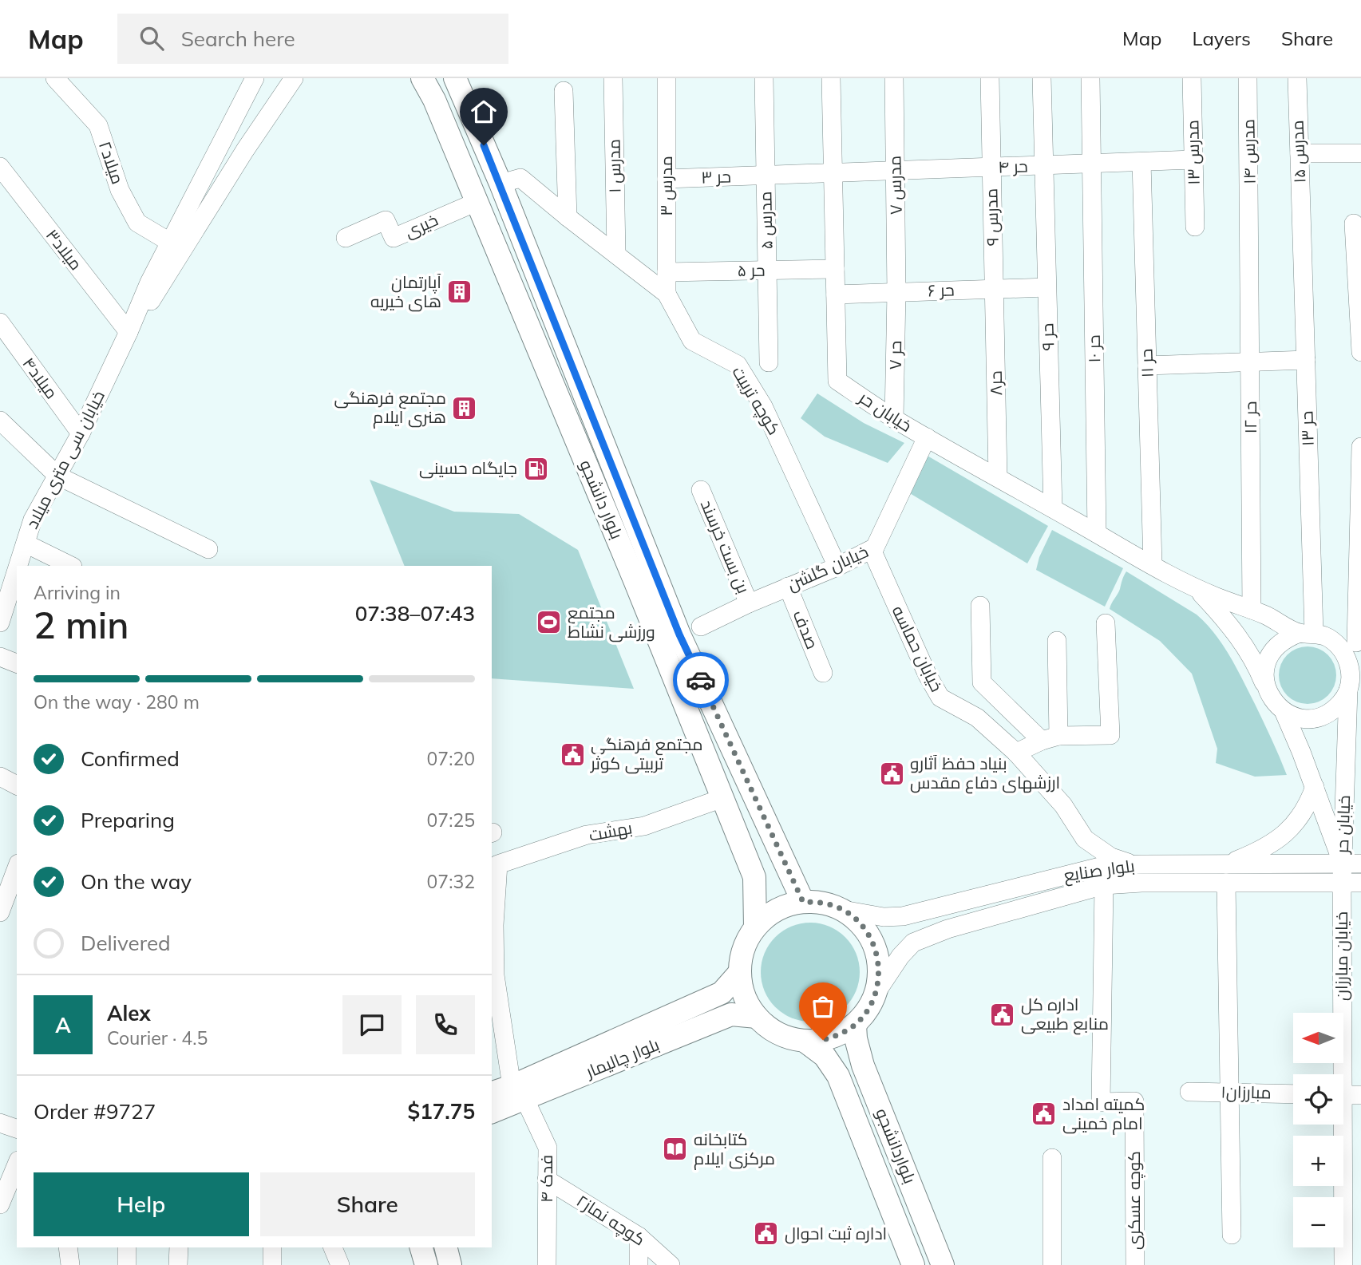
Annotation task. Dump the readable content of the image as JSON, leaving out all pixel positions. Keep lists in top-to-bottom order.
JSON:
{
  "streets": {
    "main road": ["بلوار دانشجو", "بلوار چالیمار", "بلواردانشجو"],
    "street": [
      "مدرس ۱۴",
      "مدرس ۱۵",
      "مدرس ۱۳",
      "میلاد۲",
      "مدرس ۱",
      "حر ۴",
      "حر ۳",
      "مدرس ۷",
      "مدرس ۳",
      "مدرس ۹",
      "مدرس ۵",
      "خیری",
      "میلاد۳",
      "حر ۵",
      "حر ۶",
      "حر ۹",
      "حر ۱۰",
      "حر ۷",
      "حر ۱۱",
      "میلاد۴",
      "حر۸",
      "کوچه تربیت",
      "خیابان حر",
      "حر ۱۲",
      "۱۳ حر",
      "خیابان سی متری میلاد",
      "بن بست خرسند",
      "خیابان گلشن",
      "صدف",
      "خیابان حماسه",
      "بهشت",
      "بلوار صنایع",
      "خیابان مبارزان",
      "مبارزان۱",
      "فدک ۴",
      "کوچه عسکری",
      "کوچه نماز۲"
    ]
  },
  "crossings": [
    ["مدرس ۱۴", "حر ۱۲"],
    ["مدرس ۱۵", "۱۳ حر"],
    ["مدرس ۱۳", "حر ۴"],
    ["میلاد۲", "خیابان سی متری میلاد"],
    ["مدرس ۱", "کوچه تربیت"],
    ["حر ۴", "حر ۳"],
    ["حر ۴", "مدرس ۷"],
    ["حر ۴", "مدرس ۹"],
    ["حر ۴", "حر ۹"],
    ["حر ۴", "حر ۱۰"],
    ["حر ۴", "حر ۱۱"],
    ["حر ۴", "خیابان حر"],
    ["حر ۳", "مدرس ۳"],
    ["حر ۳", "مدرس ۵"],
    ["حر ۳", "خیابان حر"],
    ["مدرس ۷", "حر ۶"],
    ["مدرس ۷", "حر ۷"],
    ["مدرس ۳", "حر ۵"],
    ["مدرس ۳", "کوچه تربیت"],
    ["مدرس ۹", "حر ۶"],
    ["مدرس ۹", "حر۸"],
    ["مدرس ۵", "حر ۵"],
    ["خیری", "بلوار دانشجو"],
    ["میلاد۳", "خیابان سی متری میلاد"],
    ["حر ۵", "خیابان حر"],
    ["حر ۶", "حر ۹"],
    ["حر ۶", "حر ۷"],
    ["حر ۶", "حر۸"],
    ["حر ۶", "خیابان حر"],
    ["حر ۹", "خیابان حر"],
    ["حر ۱۰", "خیابان حر"],
    ["حر ۷", "خیابان حر"],
    ["حر ۱۱", "خیابان حر"],
    ["میلاد۴", "خیابان سی متری میلاد"],
    ["حر۸", "خیابان حر"],
    ["کوچه تربیت", "بلوار دانشجو"],
    ["کوچه تربیت", "خیابان گلشن"],
    ["خیابان حر", "حر ۱۲"],
    ["خیابان حر", "۱۳ حر"],
    ["خیابان حر", "خیابان گلشن"],
    ["خیابان حر", "بلوار صنایع"],
    ["خیابان حر", "خیابان مبارزان"],
    ["بلوار دانشجو", "بهشت"],
    ["بلوار دانشجو", "بلوار صنایع"],
    ["بلوار دانشجو", "بلوار چالیمار"],
    ["بلوار دانشجو", "بلواردانشجو"],
    ["بن بست خرسند", "خیابان گلشن"],
    ["خیابان گلشن", "صدف"],
    ["خیابان گلشن", "خیابان حماسه"],
    ["خیابان حماسه", "بلوار صنایع"],
    ["بهشت", "فدک ۴"],
    ["بلوار صنایع", "خیابان مبارزان"],
    ["بلوار صنایع", "بلوار چالیمار"],
    ["بلوار صنایع", "بلواردانشجو"],
    ["بلوار صنایع", "کوچه عسکری"],
    ["بلوار چالیمار", "بلواردانشجو"],
    ["بلوار چالیمار", "فدک ۴"],
    ["فدک ۴", "کوچه نماز۲"]
  ],
  "places": {
    "building": ["آپارتمان های خیریه", "مجتمع فرهنگی هنری ایلام"],
    "fuel station": ["جایگاه حسینی"],
    "sports": ["مجتمع ورزشی نشاط"],
    "public building": [
      "مجتمع فرهنگی تربیتی کوثر",
      "بنیاد حفظ آثارو ارزشهای دفاع مقدس",
      "اداره کل منابع طبیعی",
      "کمیته امداد امام خمینی",
      "اداره ثبت احوال"
    ],
    "library": ["کتابخانه مرکزی ایلام"]
  },
  "north": "left",
  "page": {
    "header": "Map",
    "search": "Search here",
    "nav": ["Map", "Layers", "Share"],
    "heading": ["2 min", "Arriving in", "07:38–07:43"],
    "panel": [
      "Alex",
      "Courier · 4.5",
      "Order #9727",
      "$17.75"
    ],
    "bar": "On the way · 280 m",
    "list": [
      ["Confirmed", "07:20"],
      ["Preparing", "07:25"],
      ["On the way", "07:32"],
      "Delivered"
    ],
    "round": "A",
    "map_buttons": ["+", "−"],
    "buttons": ["Help", "Share"]
  }
}
